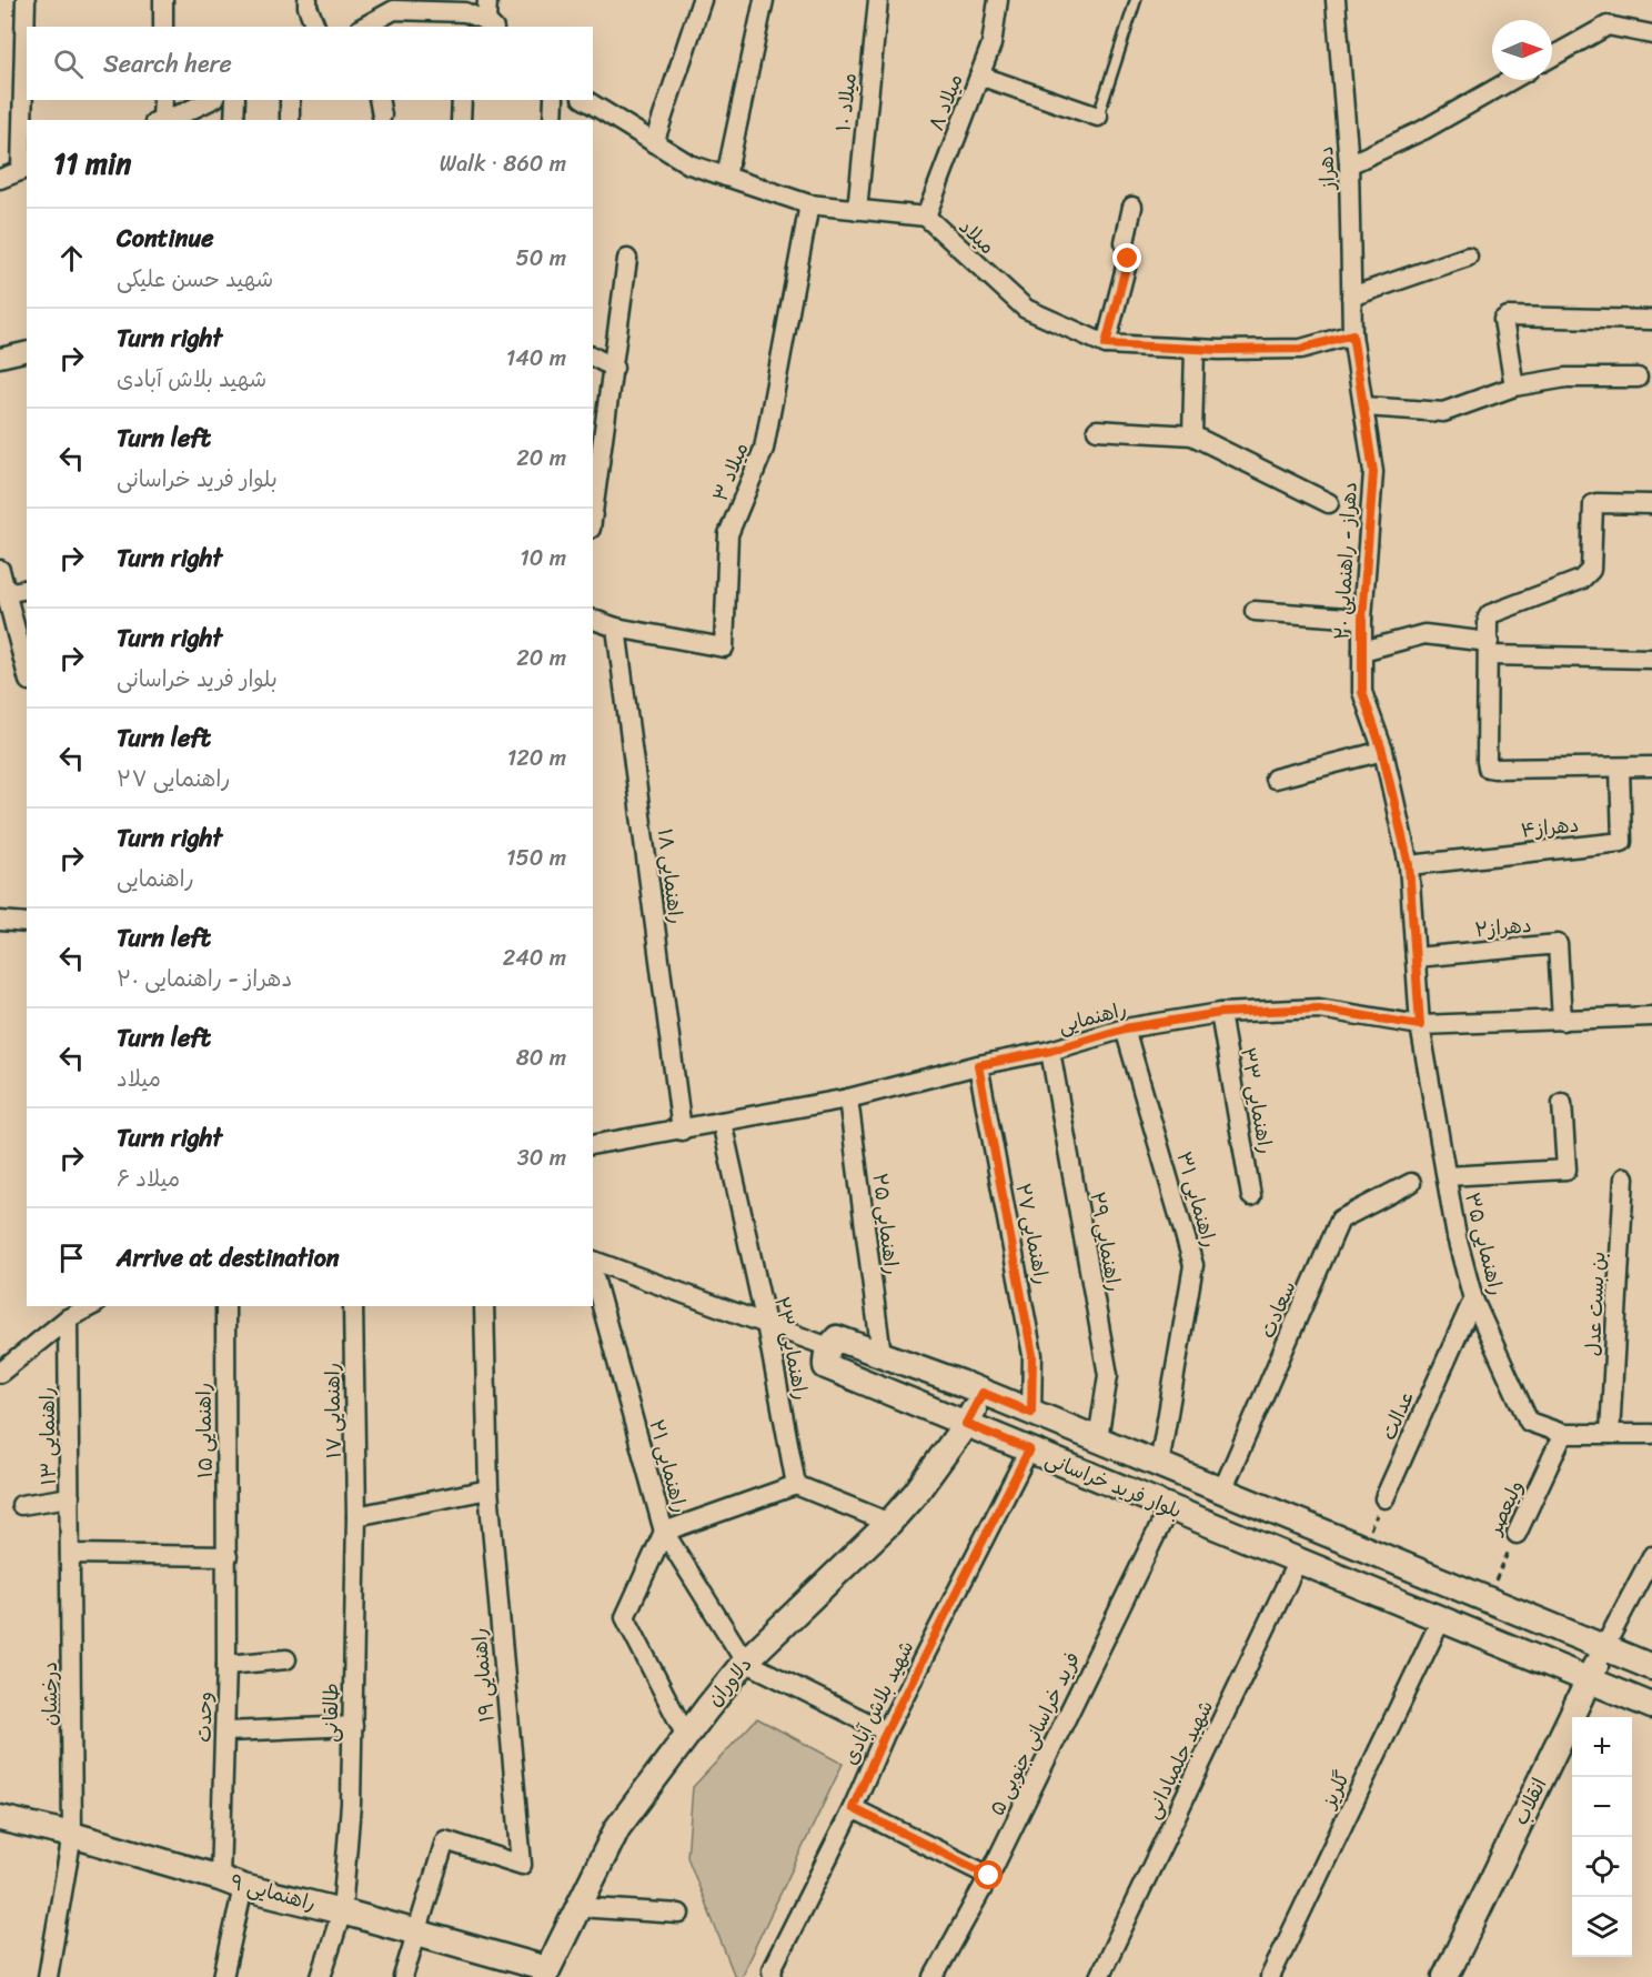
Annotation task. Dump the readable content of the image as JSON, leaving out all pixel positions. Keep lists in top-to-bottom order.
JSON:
{
  "streets": {
    "street": [
      "میلاد ۱۰",
      "میلاد ۸",
      "دهراز",
      "میلاد",
      "میلاد ۳",
      "دهراز - راهنمایی ۲۰",
      "دهراز۴",
      "راهنمایی ۱۸",
      "دهراز۲",
      "راهنمایی",
      "راهنمایی ۳۳",
      "راهنمایی ۳۱",
      "راهنمایی ۲۵",
      "راهنمایی ۲۷",
      "راهنمایی ۲۹",
      "راهنمایی ۳۵",
      "بن بست عدل",
      "سعادت",
      "راهنمایی ۲۳",
      "راهنمایی ۱۷",
      "عدالت",
      "راهنمایی ۱۵",
      "راهنمایی ۱۳",
      "راهنمایی ۲۱",
      "بلوار فرید خراسانی",
      "ولیعصر",
      "راهنمایی ۱۹",
      "دلاوران",
      "درخشان",
      "شهید بلاش آبادی",
      "طالقانی",
      "وحدت",
      "فرید خراسانی جنوبی ۵",
      "شهید جلمبادانی",
      "گلریز",
      "انقلاب",
      "راهنمایی ۹"
    ]
  },
  "crossings": [
    ["میلاد ۸", "میلاد"],
    ["دهراز", "میلاد"],
    ["دهراز", "دهراز - راهنمایی ۲۰"],
    ["میلاد", "دهراز - راهنمایی ۲۰"],
    ["میلاد ۳", "راهنمایی ۱۸"],
    ["دهراز - راهنمایی ۲۰", "دهراز۴"],
    ["دهراز - راهنمایی ۲۰", "دهراز۲"],
    ["دهراز - راهنمایی ۲۰", "راهنمایی"],
    ["دهراز - راهنمایی ۲۰", "راهنمایی ۳۵"],
    ["راهنمایی ۱۸", "راهنمایی"],
    ["دهراز۲", "راهنمایی"],
    ["راهنمایی", "راهنمایی ۳۳"],
    ["راهنمایی", "راهنمایی ۳۱"],
    ["راهنمایی", "راهنمایی ۲۵"],
    ["راهنمایی", "راهنمایی ۲۷"],
    ["راهنمایی", "راهنمایی ۲۹"],
    ["راهنمایی", "راهنمایی ۳۵"],
    ["راهنمایی", "راهنمایی ۲۳"],
    ["راهنمایی ۳۱", "بلوار فرید خراسانی"],
    ["راهنمایی ۲۵", "بلوار فرید خراسانی"],
    ["راهنمایی ۲۷", "بلوار فرید خراسانی"],
    ["راهنمایی ۲۹", "بلوار فرید خراسانی"],
    ["راهنمایی ۳۵", "بن بست عدل"],
    ["راهنمایی ۳۵", "عدالت"],
    ["راهنمایی ۳۵", "ولیعصر"],
    ["سعادت", "بلوار فرید خراسانی"],
    ["راهنمایی ۱۷", "طالقانی"],
    ["راهنمایی ۱۵", "وحدت"],
    ["راهنمایی ۱۳", "درخشان"],
    ["راهنمایی ۲۱", "دلاوران"],
    ["بلوار فرید خراسانی", "ولیعصر"],
    ["بلوار فرید خراسانی", "دلاوران"],
    ["بلوار فرید خراسانی", "شهید بلاش آبادی"],
    ["بلوار فرید خراسانی", "فرید خراسانی جنوبی ۵"],
    ["بلوار فرید خراسانی", "شهید جلمبادانی"],
    ["بلوار فرید خراسانی", "گلریز"],
    ["بلوار فرید خراسانی", "انقلاب"],
    ["راهنمایی ۱۹", "راهنمایی ۹"],
    ["دلاوران", "راهنمایی ۹"],
    ["درخشان", "راهنمایی ۹"],
    ["طالقانی", "راهنمایی ۹"],
    ["وحدت", "راهنمایی ۹"]
  ],
  "north": "right",
  "page": {
    "search": "Search here",
    "heading": ["11 min", "Walk · 860 m"],
    "list": [
      ["Continue", "شهید حسن علیکی", "50 m"],
      ["Turn right", "شهید بلاش آبادی", "140 m"],
      ["Turn left", "بلوار فرید خراسانی", "20 m"],
      ["Turn right", "10 m"],
      ["Turn right", "بلوار فرید خراسانی", "20 m"],
      ["Turn left", "راهنمایی ۲۷", "120 m"],
      ["Turn right", "راهنمایی", "150 m"],
      ["Turn left", "دهراز - راهنمایی ۲۰", "240 m"],
      ["Turn left", "میلاد", "80 m"],
      ["Turn right", "میلاد ۶", "30 m"],
      "Arrive at destination"
    ],
    "map_buttons": ["+", "−"]
  }
}
